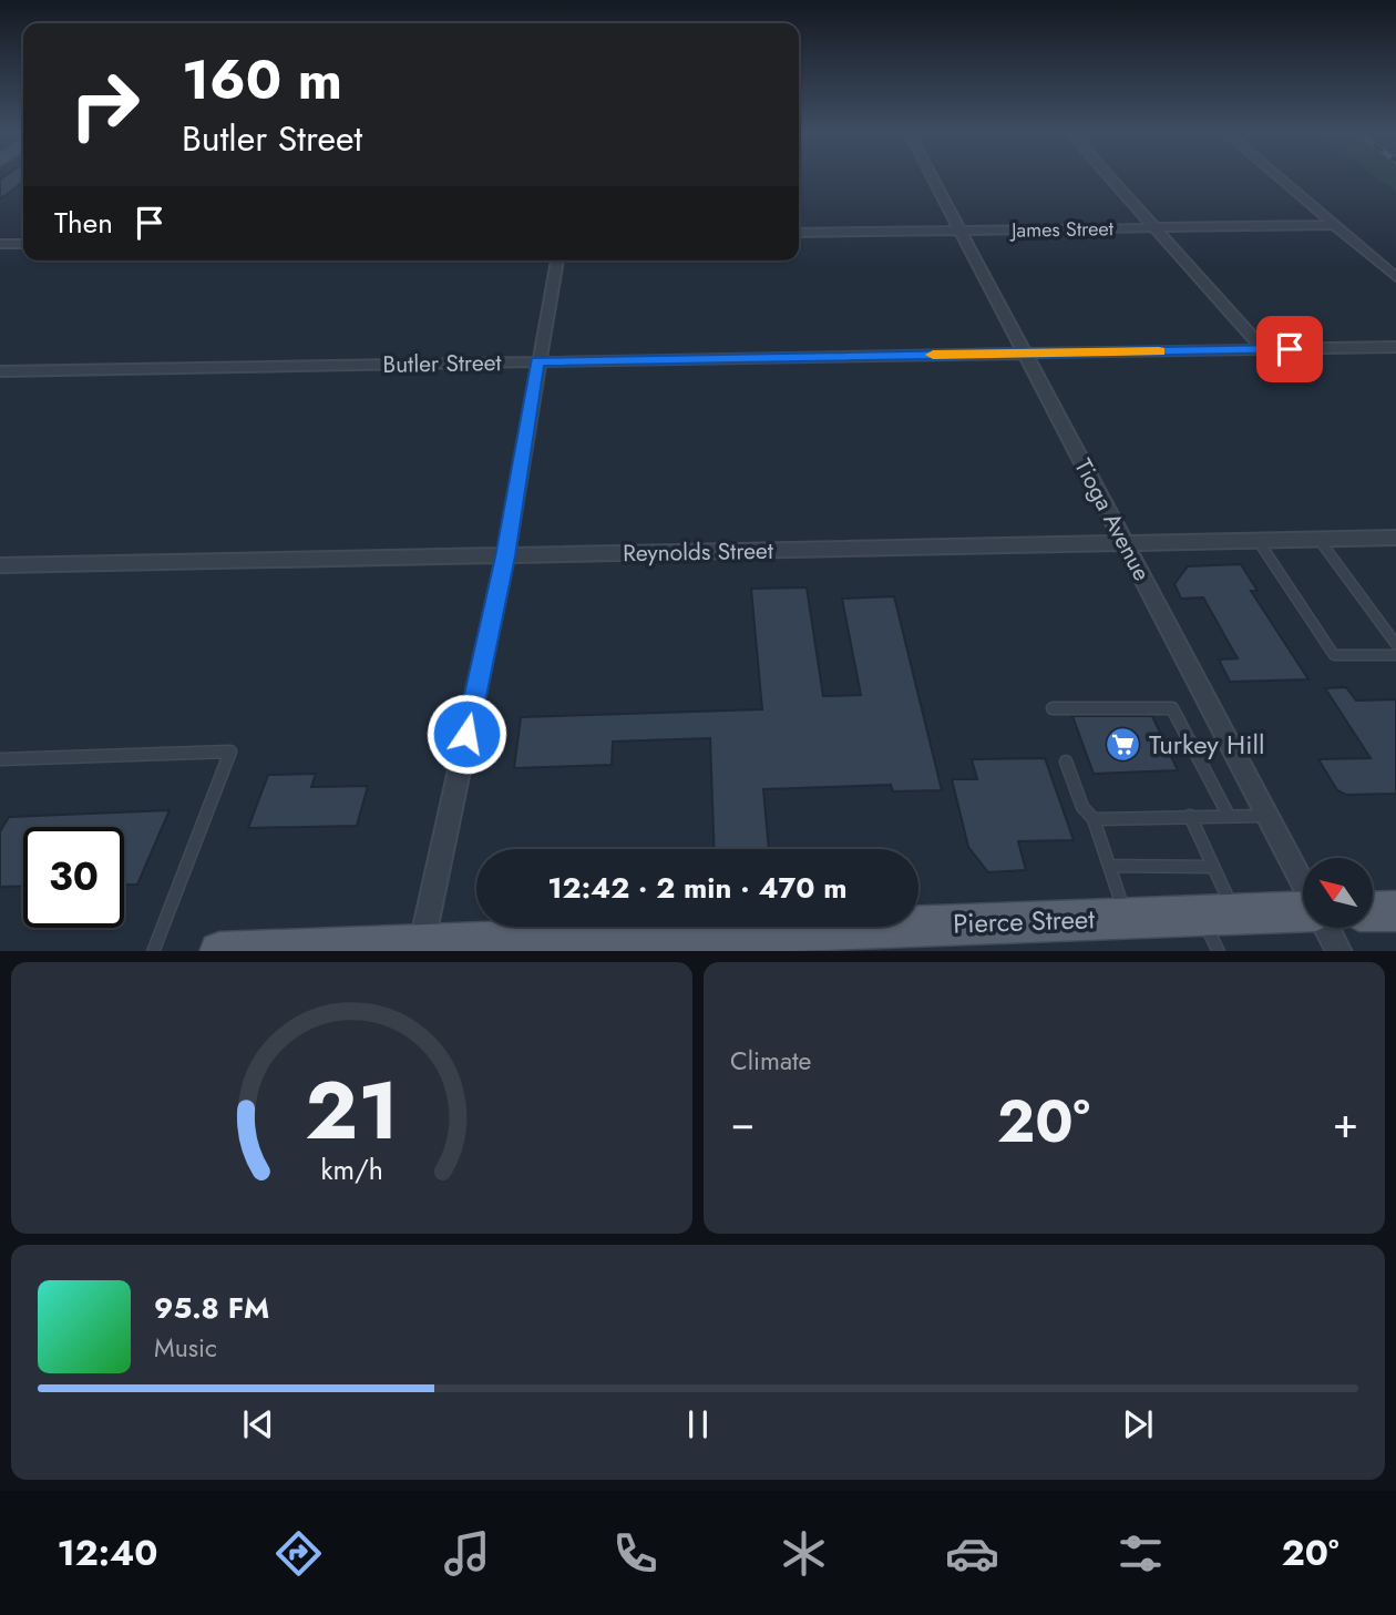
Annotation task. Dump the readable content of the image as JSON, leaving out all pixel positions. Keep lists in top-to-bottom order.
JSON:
{
  "streets": {
    "main road": ["Pierce Street"],
    "street": [
      "James Street",
      "Butler Street",
      "Tioga Avenue",
      "Reynolds Street"
    ]
  },
  "crossings": [
    ["James Street", "Tioga Avenue"],
    ["Butler Street", "Tioga Avenue"],
    ["Tioga Avenue", "Reynolds Street"]
  ],
  "places": {
    "supermarket": ["Turkey Hill"]
  },
  "north": "top left",
  "page": {
    "turn": ["160 m", "Butler Street"],
    "then": "Then",
    "limit": "30",
    "trip": "12:42 · 2 min · 470 m",
    "tile": "Climate",
    "heat": ["−", "20°", "+"],
    "song": ["95.8 FM", "Music"],
    "tabs": ["12:40", "20°"],
    "gauge": ["21", "km/h"]
  }
}
